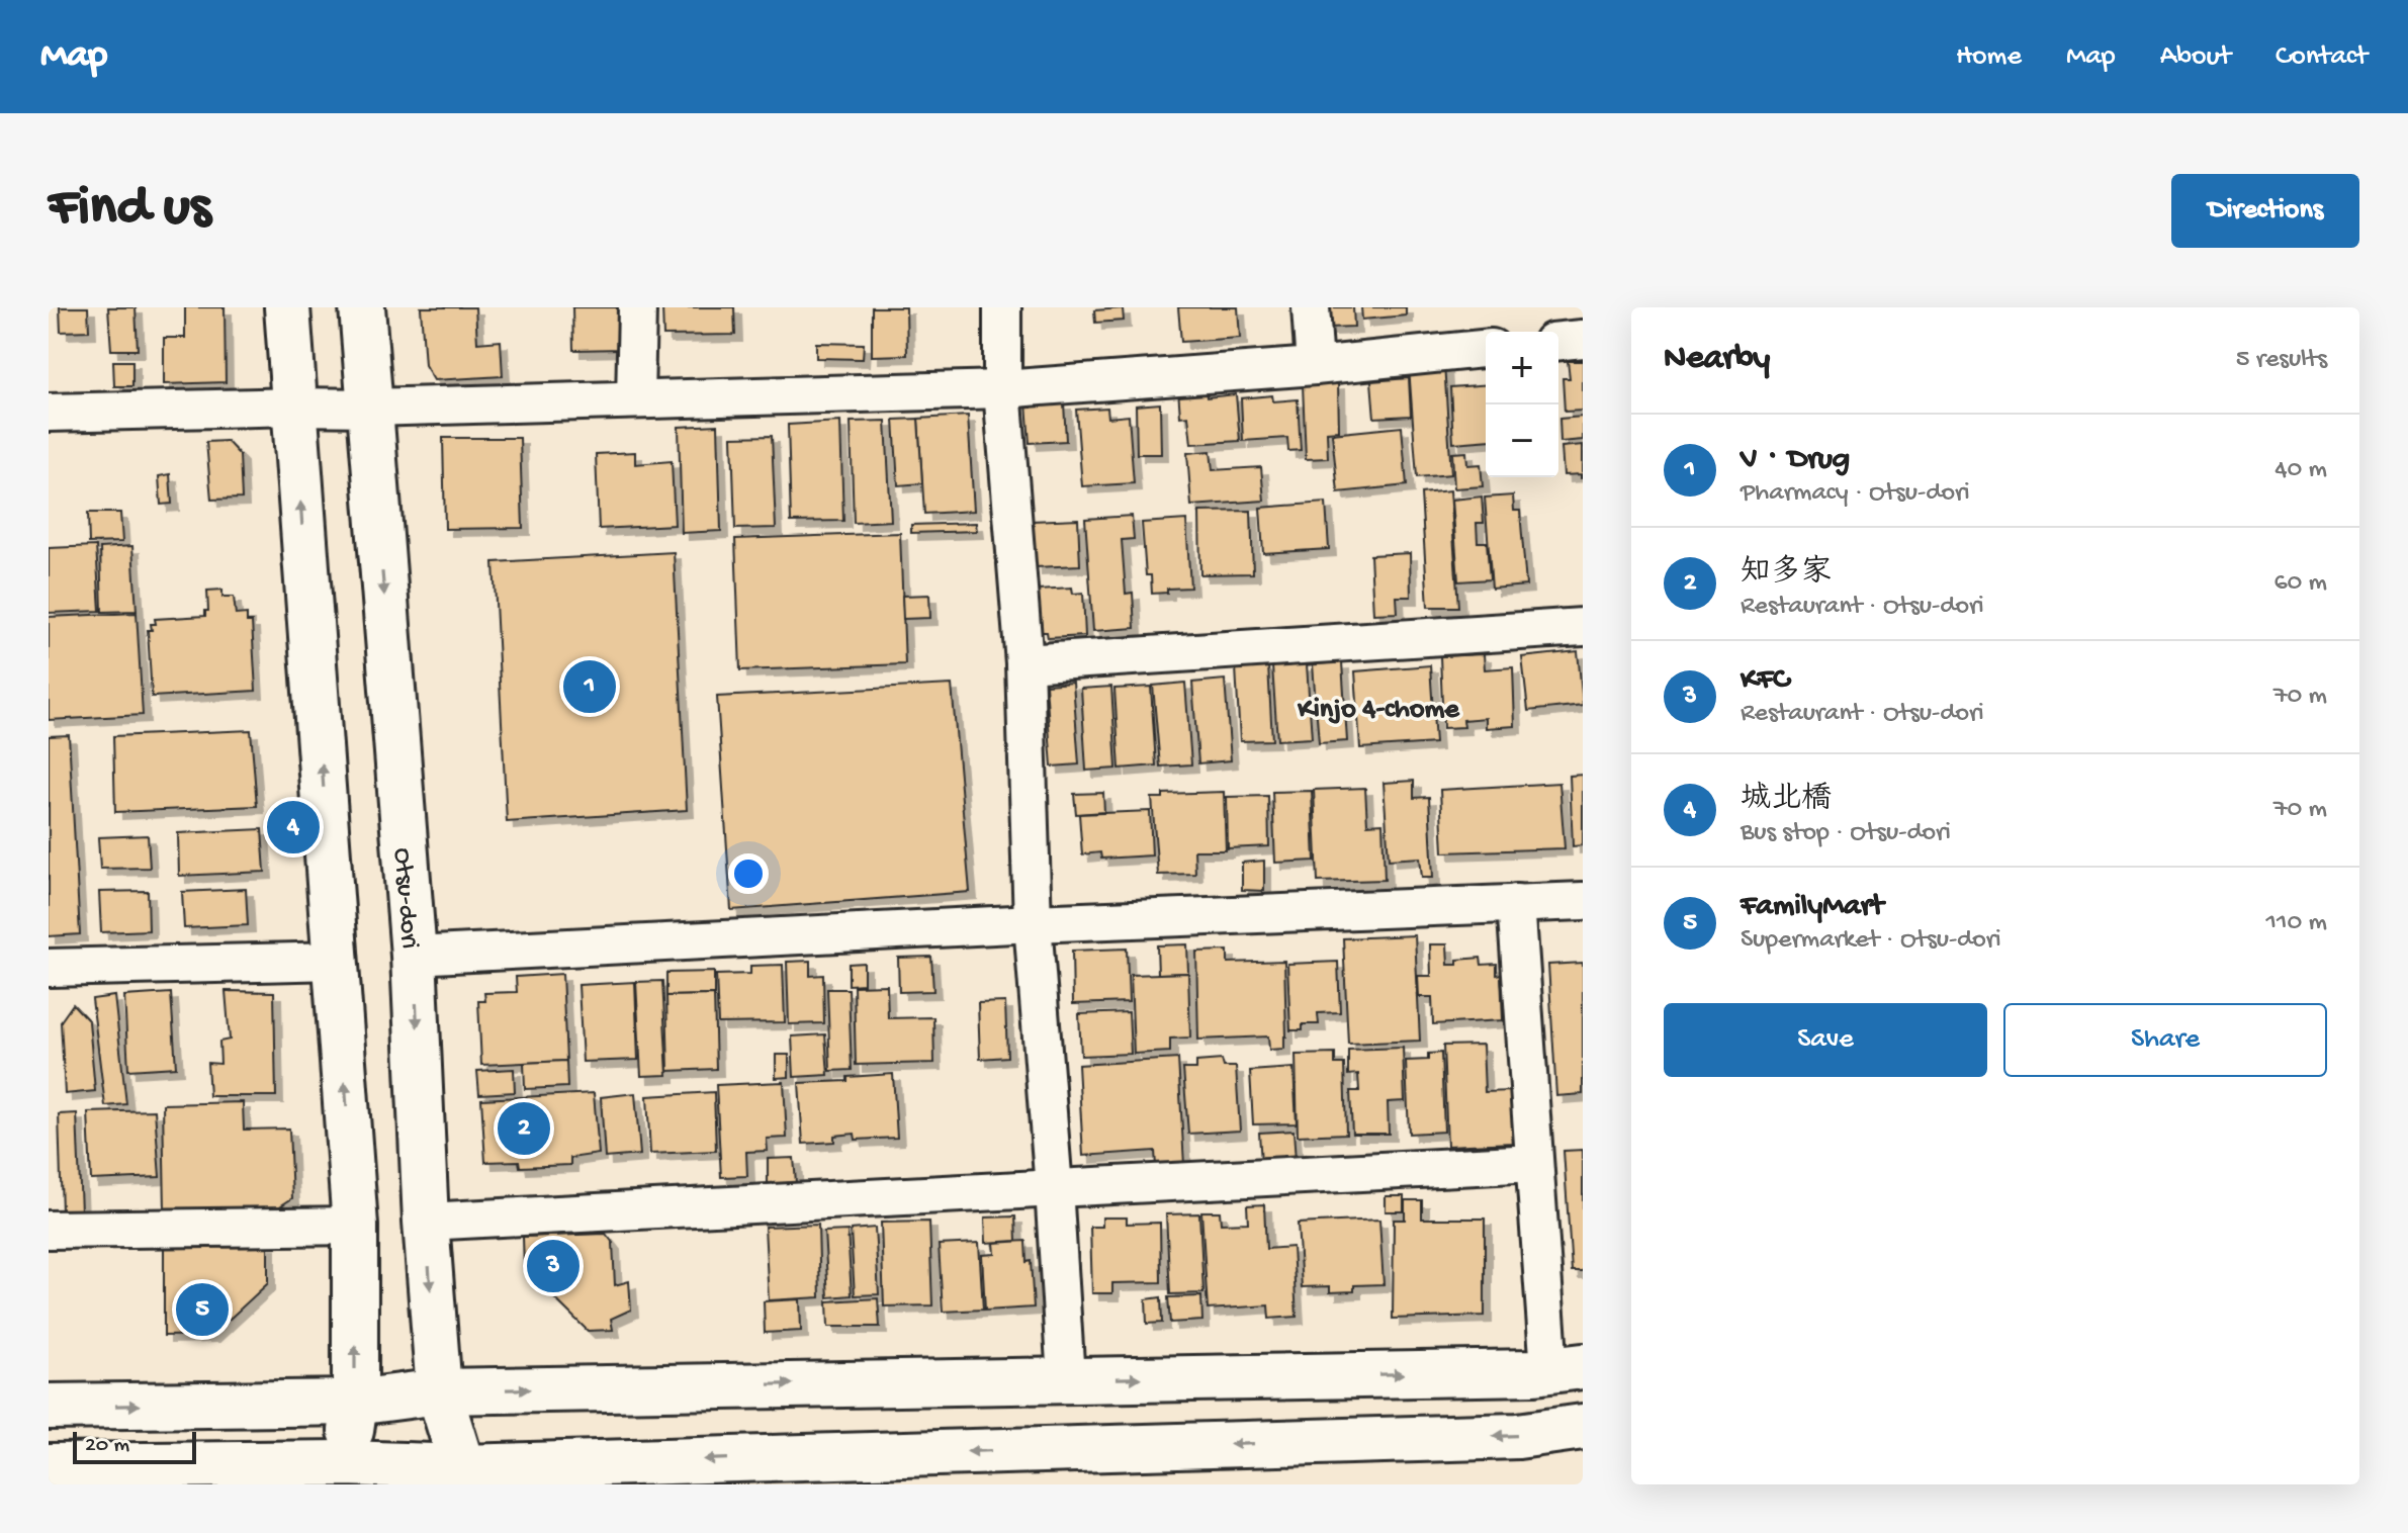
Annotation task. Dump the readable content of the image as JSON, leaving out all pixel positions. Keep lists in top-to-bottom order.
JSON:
{
  "streets": {
    "street": ["Otsu-dori"]
  },
  "districts": ["Kinjo 4-chome"],
  "scale_bar": "20 m",
  "page": {
    "header": "Map",
    "nav": [
      "Home",
      "Map",
      "About",
      "Contact"
    ],
    "buttons": [
      "Directions",
      ["Save", "Share"]
    ],
    "title": "Find us",
    "heading": ["Nearby", "5 results"],
    "map_buttons": ["+", "−"],
    "list": [
      {
        "mark": "1",
        "name": "V・Drug",
        "note": "Pharmacy · Otsu-dori",
        "value": "40 m"
      },
      {
        "mark": "2",
        "name": "知多家",
        "note": "Restaurant · Otsu-dori",
        "value": "60 m"
      },
      {
        "mark": "3",
        "name": "KFC",
        "note": "Restaurant · Otsu-dori",
        "value": "70 m"
      },
      {
        "mark": "4",
        "name": "城北橋",
        "note": "Bus stop · Otsu-dori",
        "value": "70 m"
      },
      {
        "mark": "5",
        "name": "FamilyMart",
        "note": "Supermarket · Otsu-dori",
        "value": "110 m"
      }
    ],
    "pins": [
      "1",
      "4",
      "2",
      "3",
      "5"
    ],
    "scale": "20 m"
  }
}
